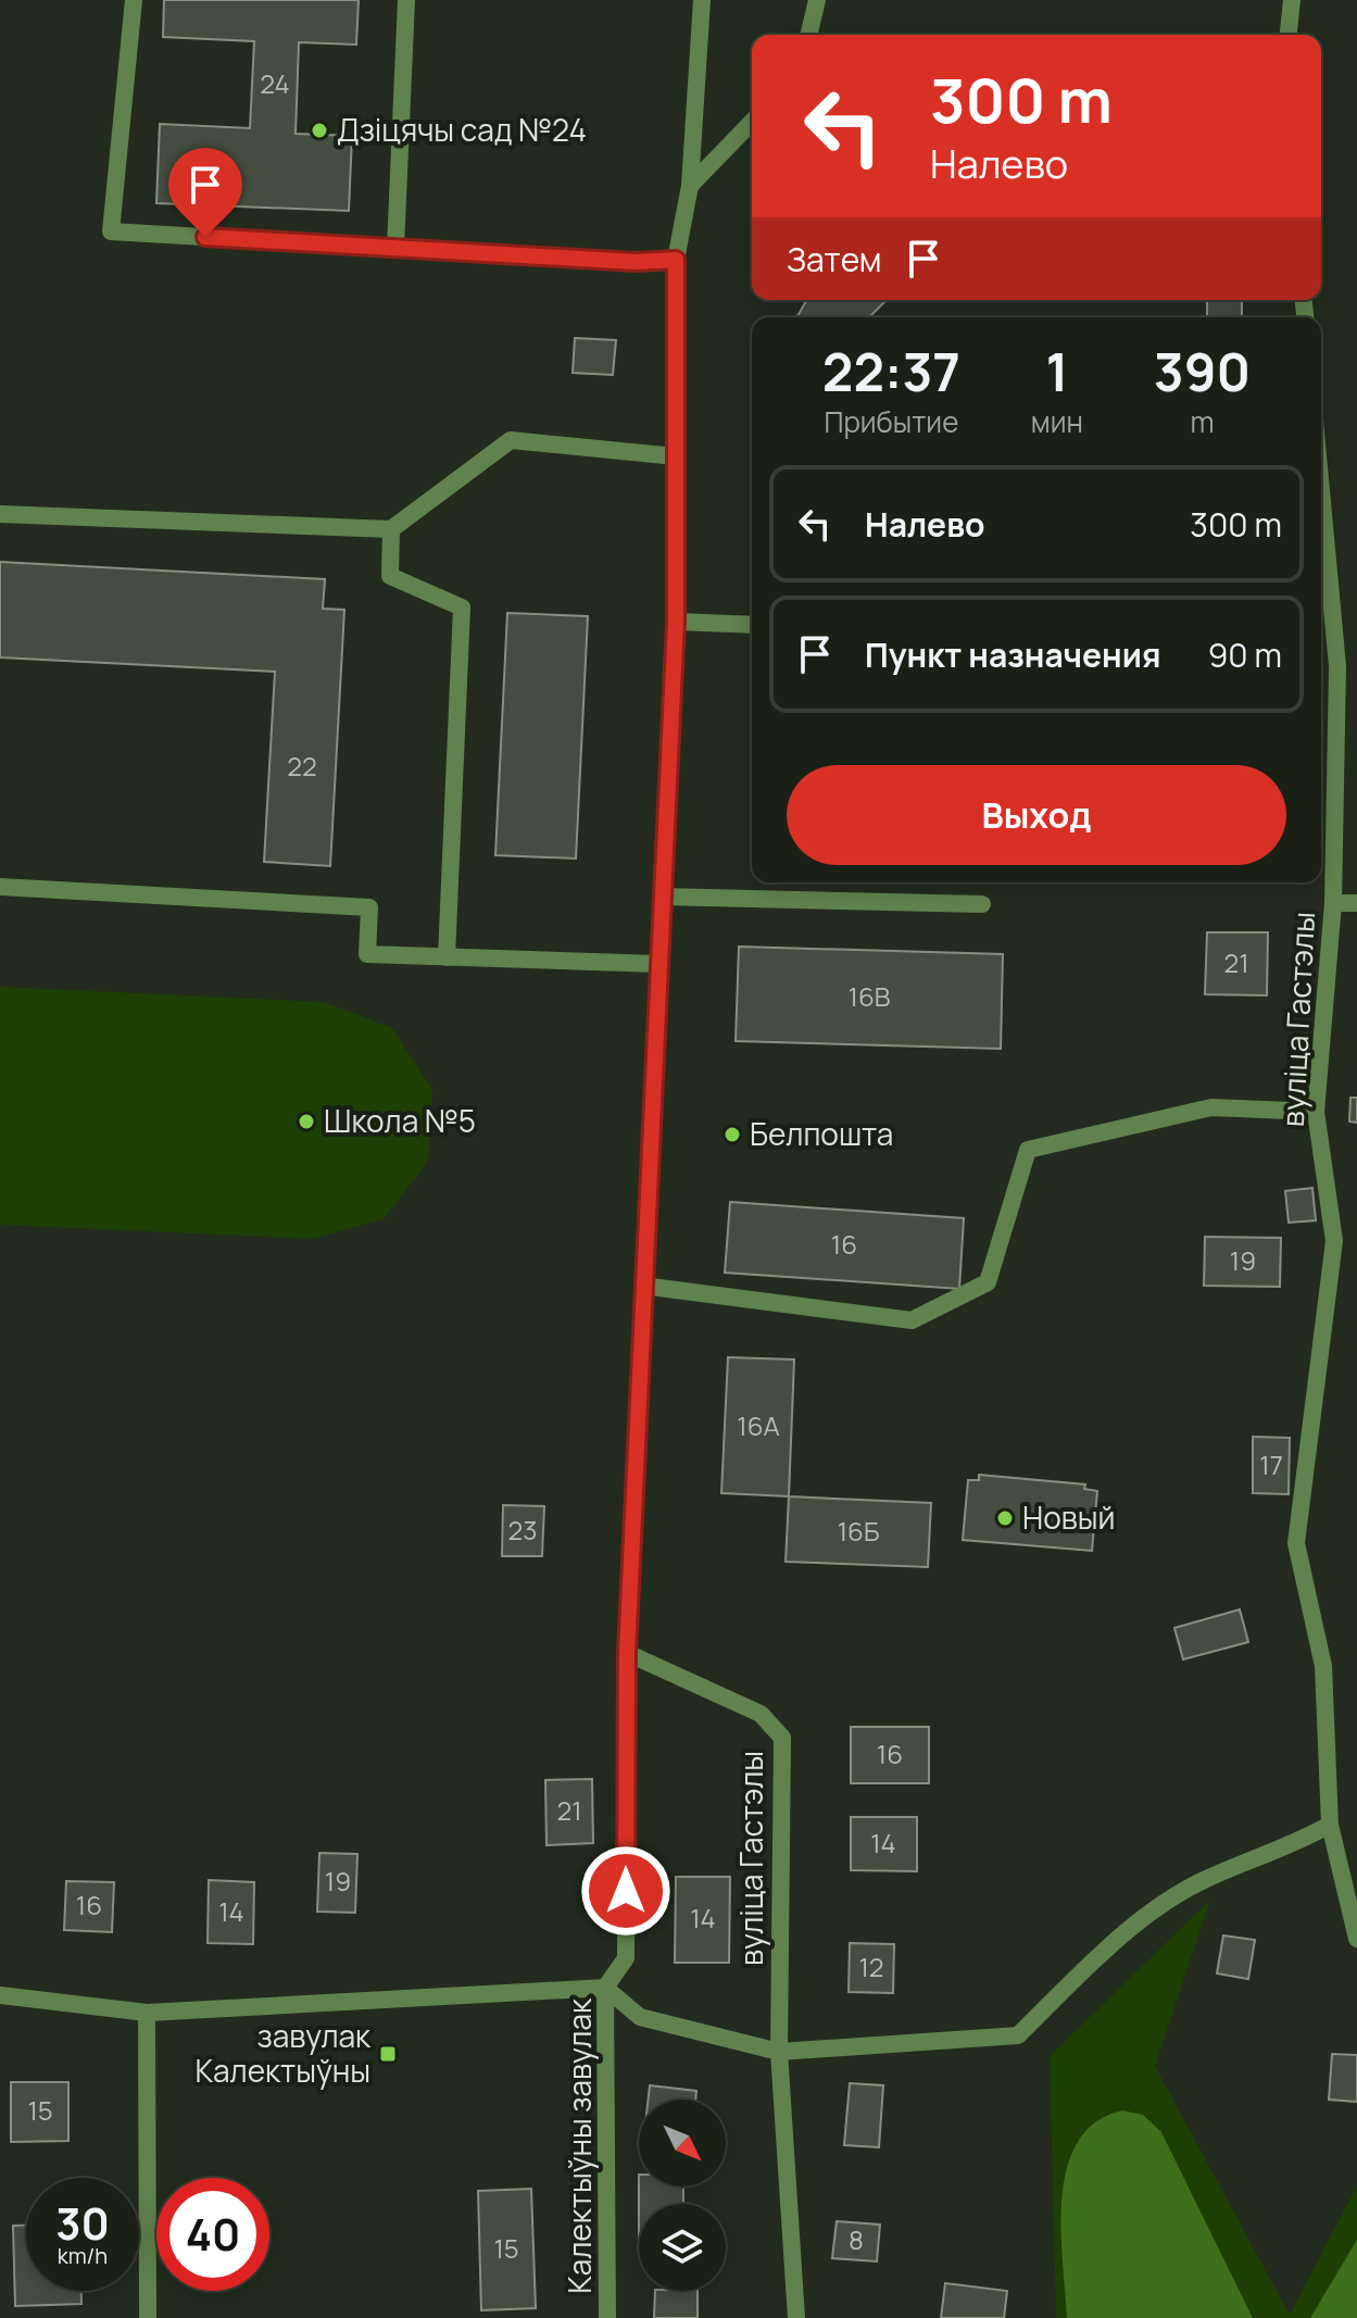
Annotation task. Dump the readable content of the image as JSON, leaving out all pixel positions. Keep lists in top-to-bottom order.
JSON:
{
  "streets": {
    "street": ["вуліца Гастэлы", "Калектыўны завулак"]
  },
  "crossings": [
    ["вуліца Гастэлы", "Калектыўны завулак"]
  ],
  "places": {
    "other": [
      "Дзіцячы сад №24",
      "Школа №5",
      "Белпошта",
      "Новый"
    ],
    "transit": ["завулак Калектыўны"]
  },
  "house_numbers": [
    "24",
    "22",
    "21",
    "16В",
    "16",
    "19",
    "16А",
    "17",
    "23",
    "16Б",
    "16",
    "21",
    "14",
    "19",
    "16",
    "14",
    "14",
    "12",
    "15",
    "8",
    "15"
  ],
  "north": "bottom right",
  "page": {
    "turn": ["300 m", "Налево"],
    "then": "Затем",
    "eta": [
      "22:37",
      "Прибытие",
      "1",
      "мин",
      "390",
      "m"
    ],
    "list": [
      {
        "name": "Налево",
        "value": "300 m"
      },
      {
        "name": "Пункт назначения",
        "value": "90 m"
      }
    ],
    "buttons": "Выход",
    "speed": "30 km/h",
    "limit": "40"
  }
}
